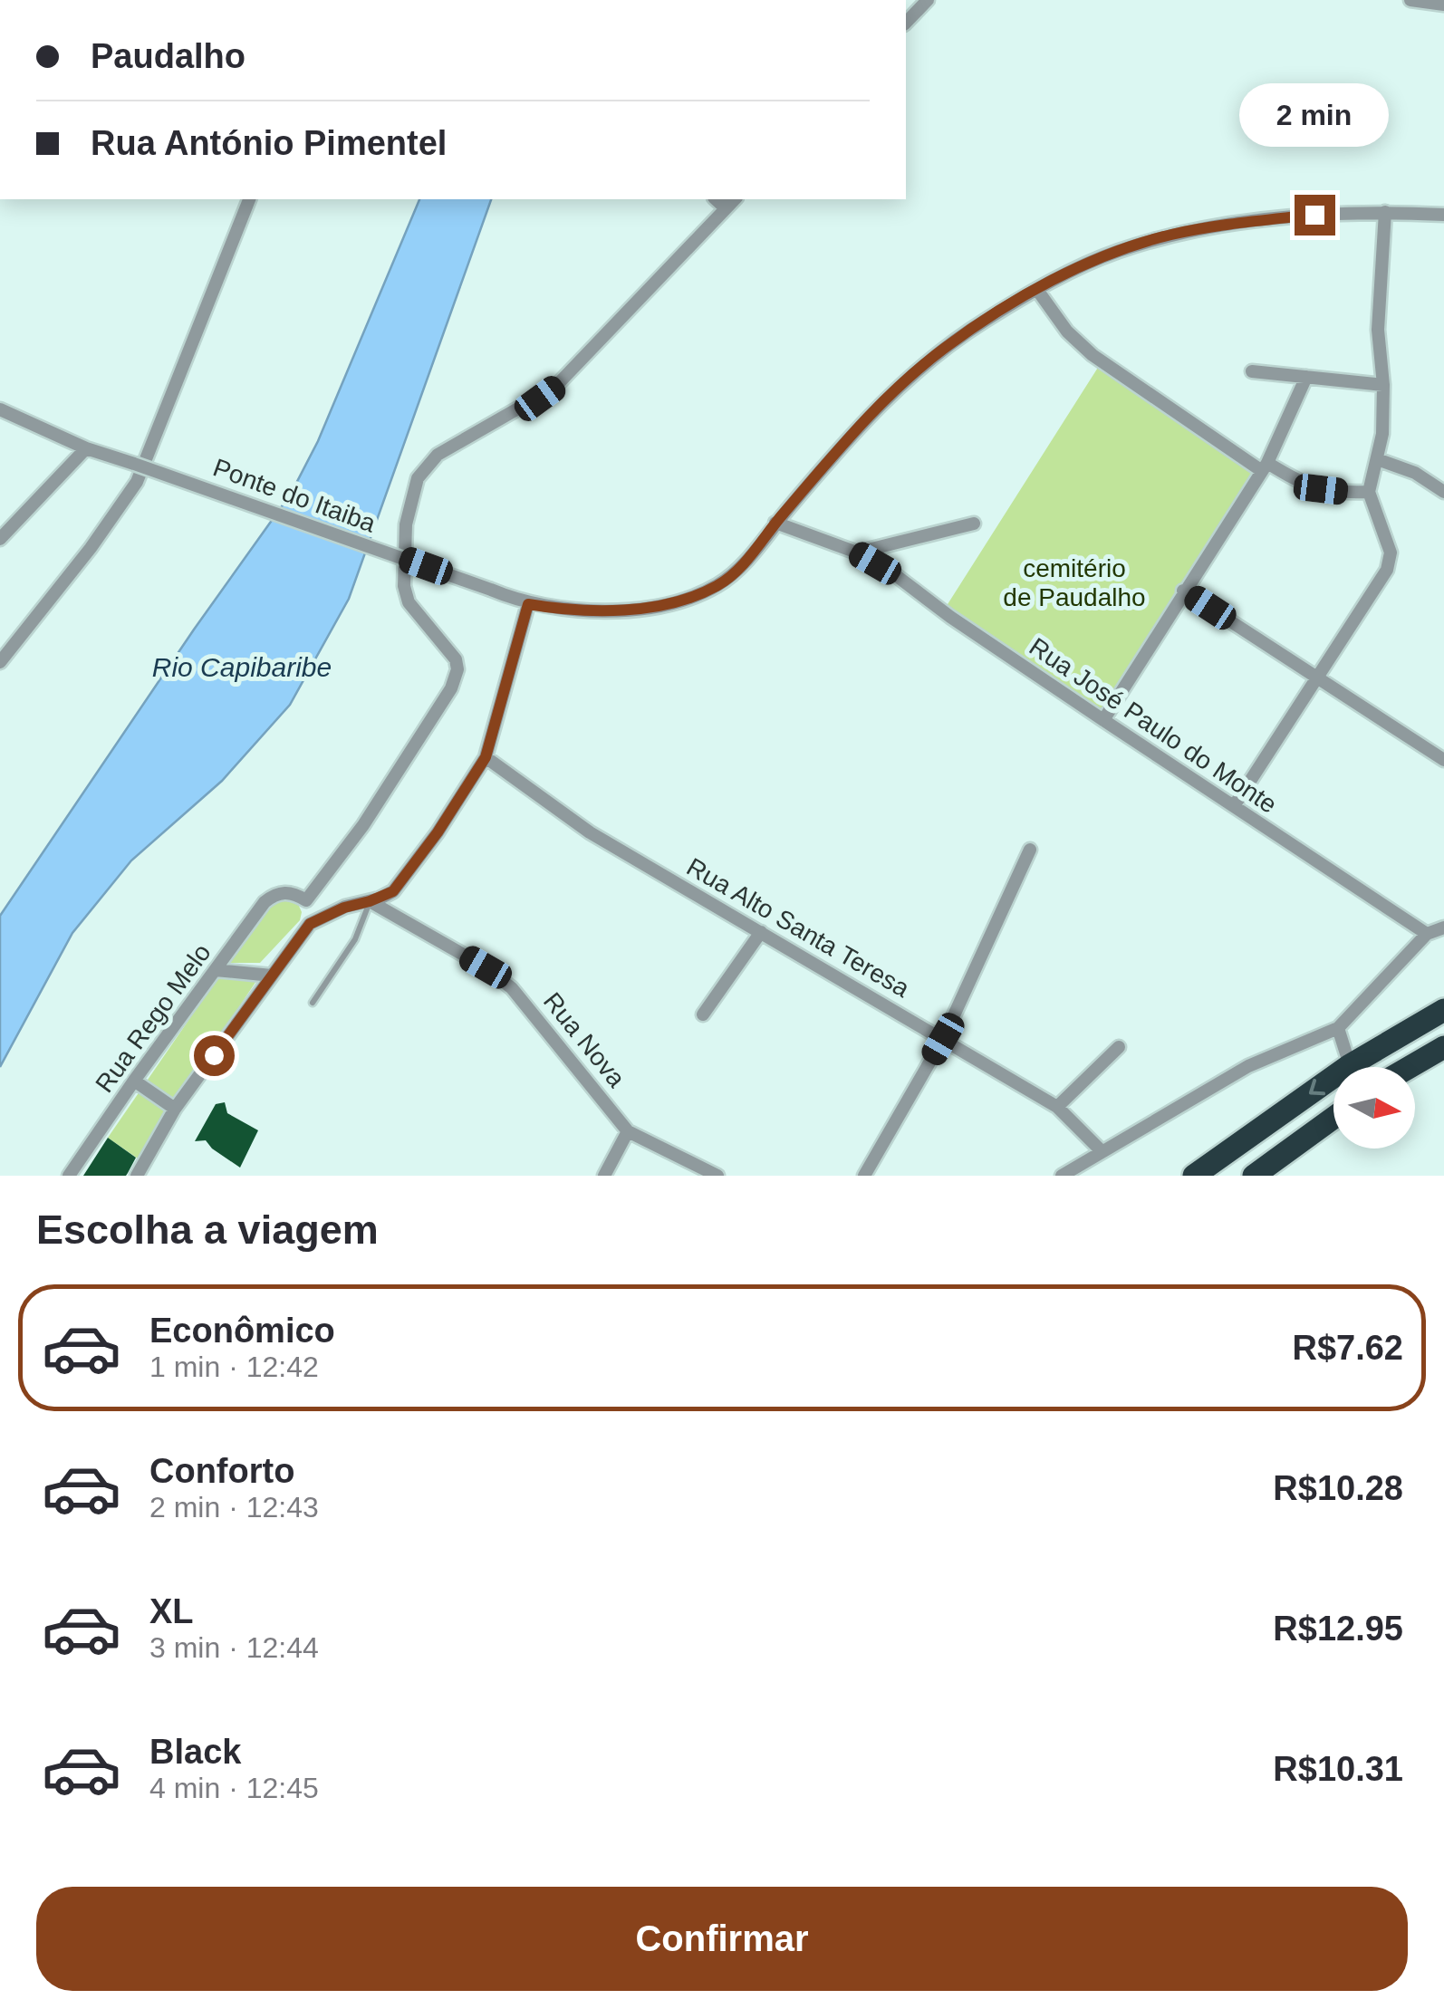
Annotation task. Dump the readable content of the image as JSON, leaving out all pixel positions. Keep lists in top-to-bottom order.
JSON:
{
  "streets": {
    "street": [
      "Ponte do Itaiba",
      "Rua José Paulo do Monte",
      "Rua Alto Santa Teresa",
      "Rua Rego Melo",
      "Rua Nova"
    ]
  },
  "crossings": [
    ["Ponte do Itaiba", "Rua José Paulo do Monte"]
  ],
  "water": ["Rio Capibaribe"],
  "parks": ["cemitério de Paudalho"],
  "north": "right",
  "page": {
    "banner": ["Paudalho", "Rua António Pimentel"],
    "bubble": "2 min",
    "heading": "Escolha a viagem",
    "list": [
      {
        "name": "Econômico",
        "note": "1 min · 12:42",
        "value": "R$7.62"
      },
      {
        "name": "Conforto",
        "note": "2 min · 12:43",
        "value": "R$10.28"
      },
      {
        "name": "XL",
        "note": "3 min · 12:44",
        "value": "R$12.95"
      },
      {
        "name": "Black",
        "note": "4 min · 12:45",
        "value": "R$10.31"
      }
    ],
    "buttons": "Confirmar"
  }
}
